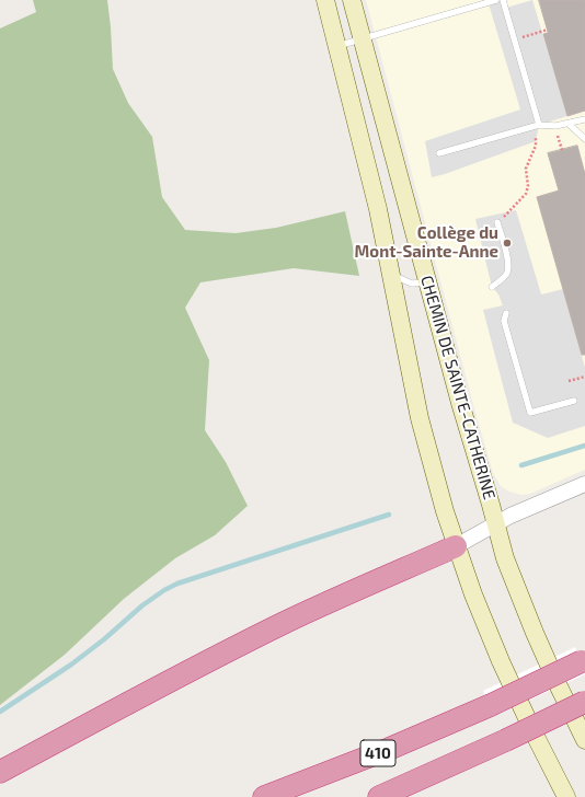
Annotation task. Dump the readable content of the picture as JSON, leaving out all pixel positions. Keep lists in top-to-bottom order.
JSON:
{
  "streets": {
    "highway": ["410"],
    "main road": ["CHEMIN DE SAINTE-CATHERINE"]
  },
  "places": ["Collège du Mont-Sainte-Anne"]
}
